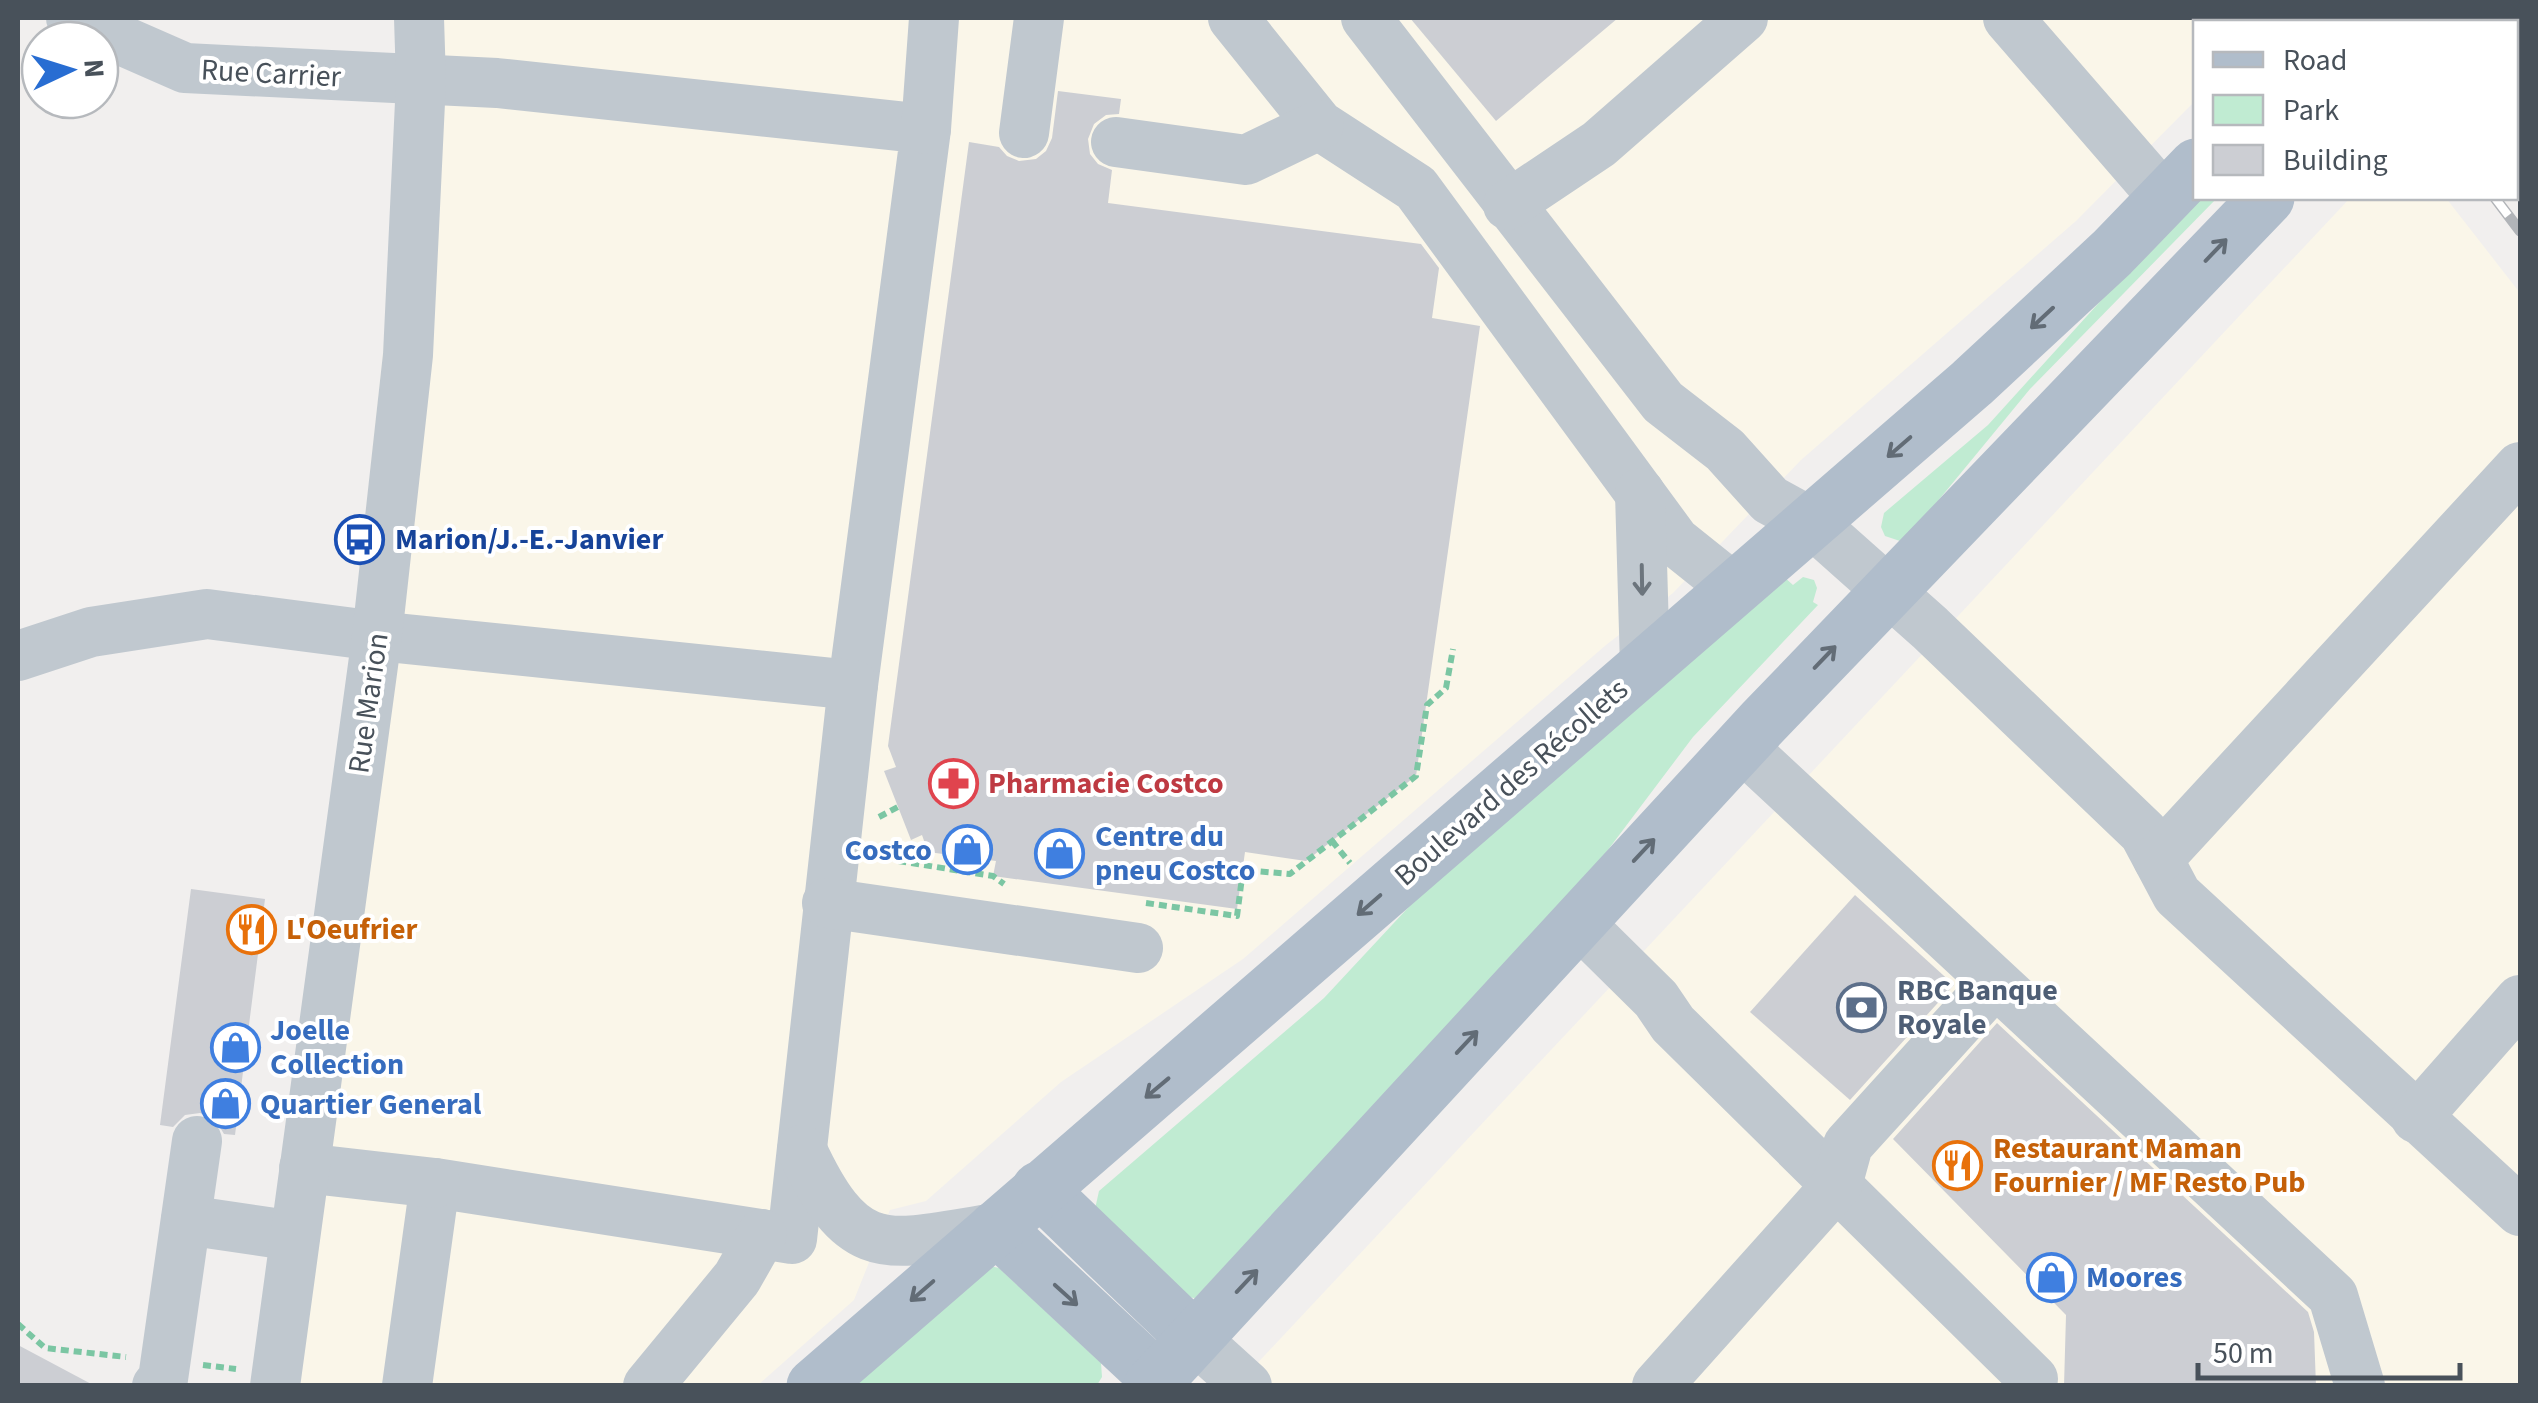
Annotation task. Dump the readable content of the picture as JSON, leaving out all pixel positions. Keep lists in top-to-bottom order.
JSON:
{
  "streets": {
    "main road": ["Boulevard des Récollets"],
    "street": ["Rue Carrier", "Rue Marion"]
  },
  "crossings": [
    ["Rue Carrier", "Rue Marion"]
  ],
  "places": {
    "bus stop": ["Marion/J.-E.-Janvier"],
    "pharmacy": ["Pharmacie Costco"],
    "shop": [
      "Costco",
      "Centre du pneu Costco",
      "Joelle Collection",
      "Quartier General",
      "Moores"
    ],
    "restaurant": ["L'Oeufrier", "Restaurant Maman Fournier / MF Resto Pub"],
    "bank": ["RBC Banque Royale"]
  },
  "legend": ["Road", "Park", "Building"],
  "scale_bar": "50 m",
  "north": "right"
}
